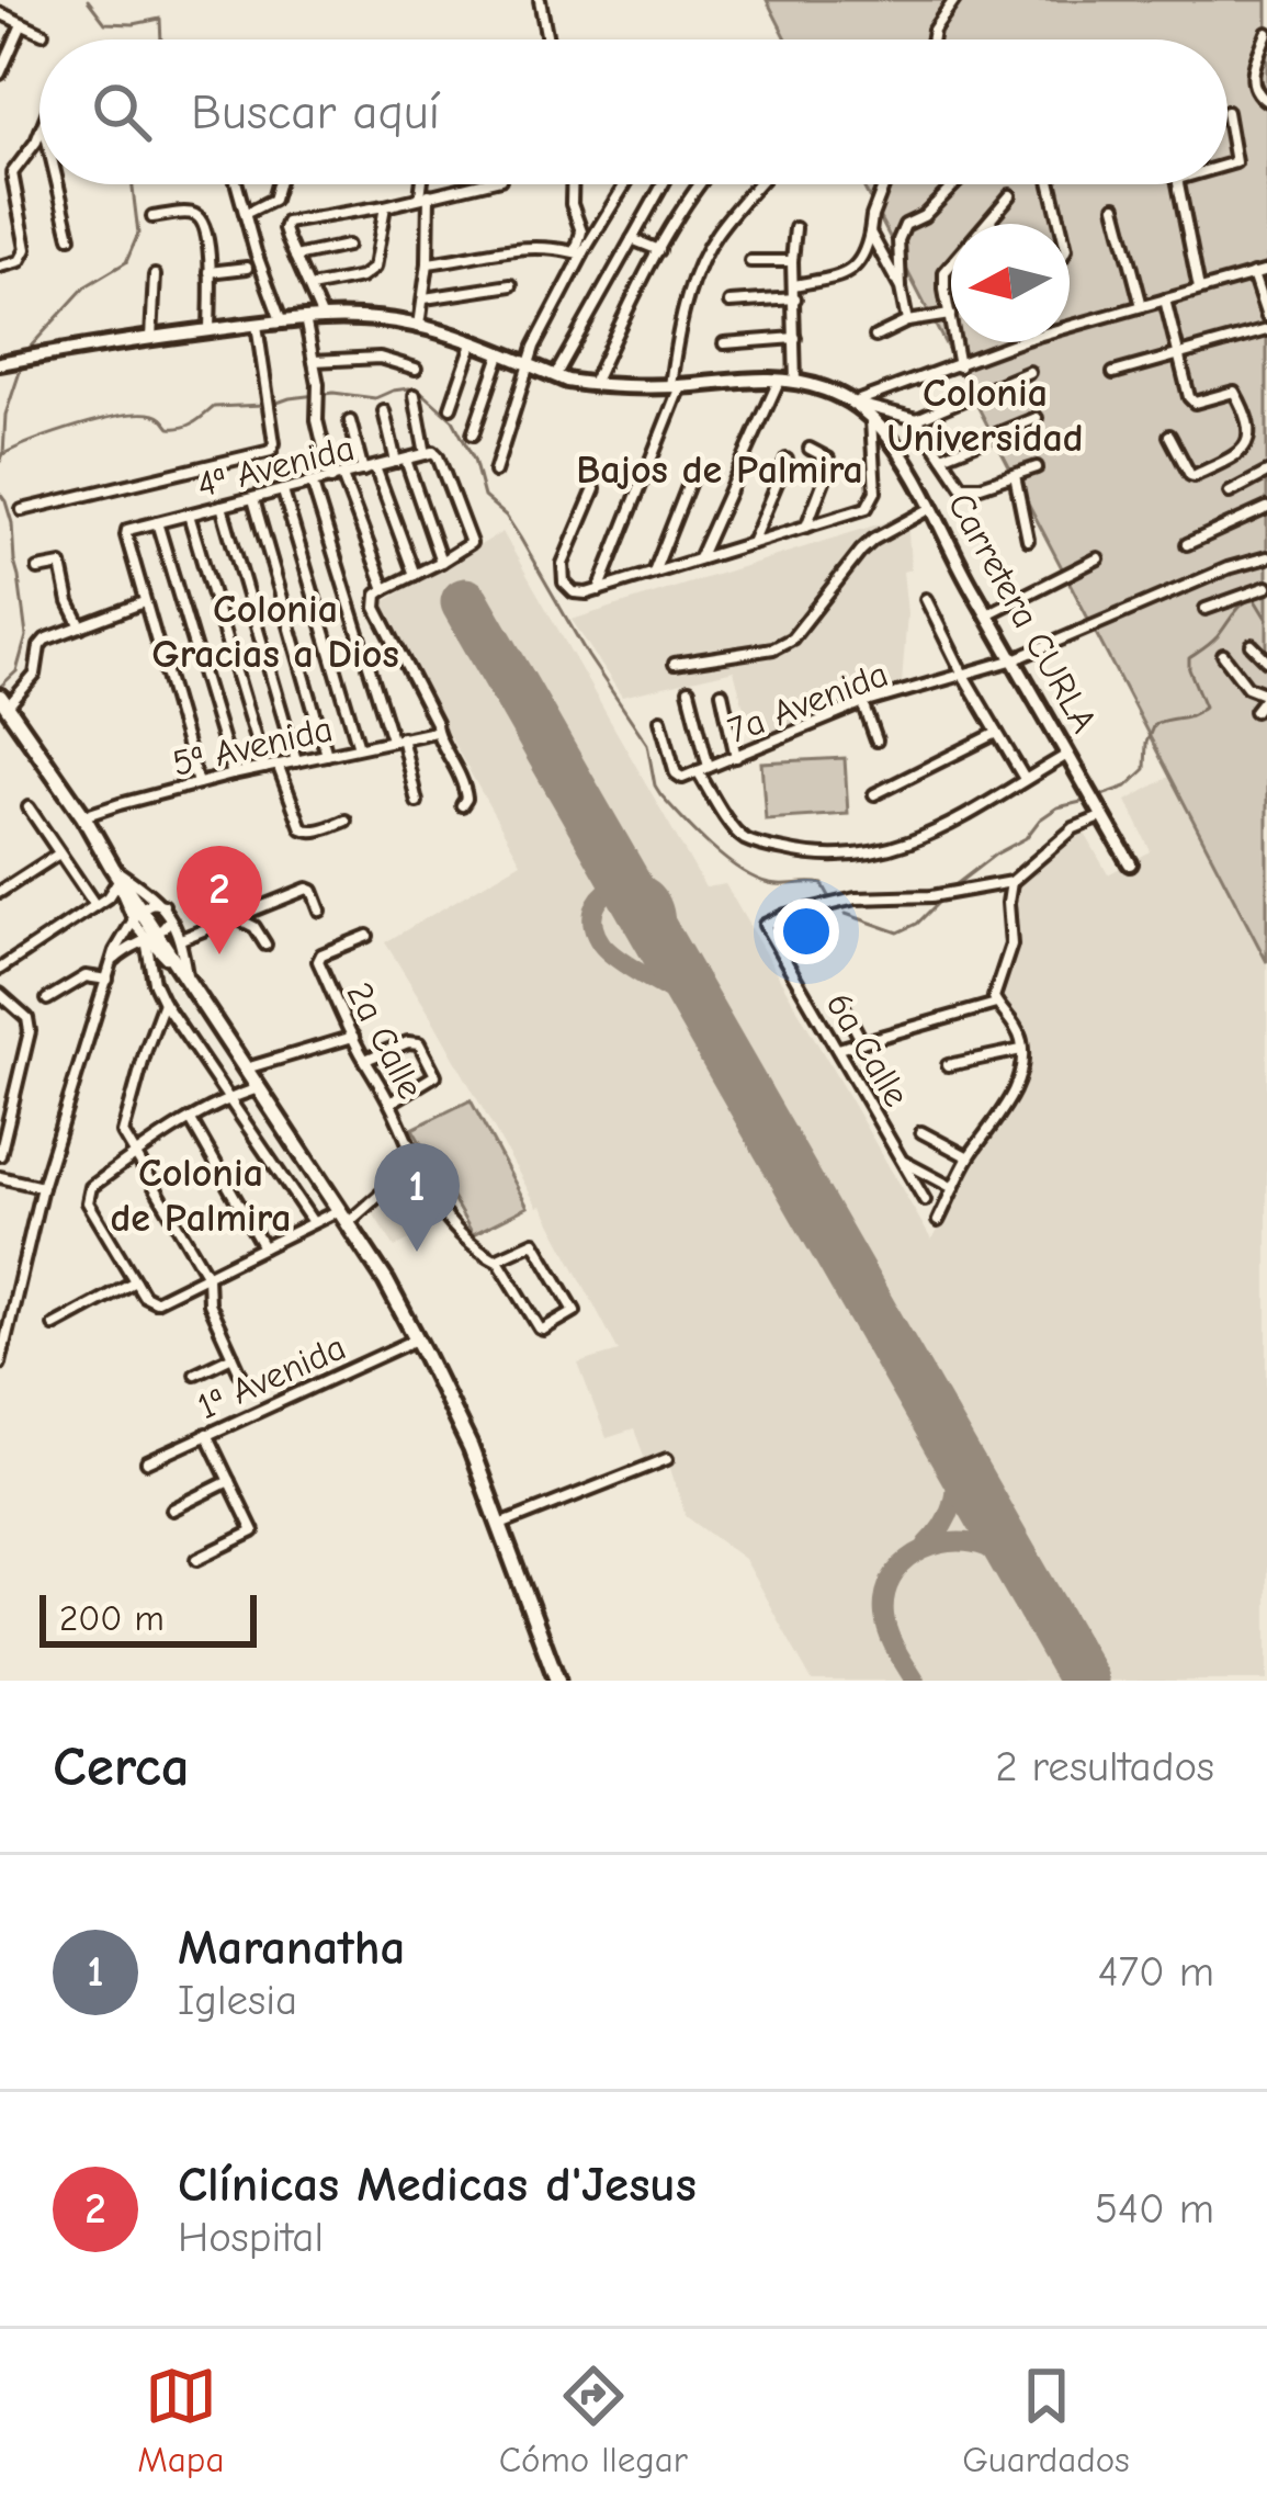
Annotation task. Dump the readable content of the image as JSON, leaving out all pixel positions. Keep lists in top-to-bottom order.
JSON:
{
  "streets": {
    "main road": ["Carretera CURLA"],
    "street": [
      "4ª Avenida",
      "7a Avenida",
      "5ª Avenida",
      "2a Calle",
      "6a Calle",
      "1ª Avenida"
    ]
  },
  "crossings": [
    ["Carretera CURLA", "7a Avenida"]
  ],
  "districts": [
    "Colonia Universidad",
    "Bajos de Palmira",
    "Colonia Gracias a Dios",
    "Colonia de Palmira"
  ],
  "scale_bar": "200 m",
  "north": "left",
  "page": {
    "search": "Buscar aquí",
    "pins": ["2", "1"],
    "scale": "200 m",
    "heading": ["Cerca", "2 resultados"],
    "list": [
      {
        "mark": "1",
        "name": "Maranatha",
        "note": "Iglesia",
        "value": "470 m"
      },
      {
        "mark": "2",
        "name": "Clínicas Medicas d'Jesus",
        "note": "Hospital",
        "value": "540 m"
      }
    ],
    "nav": ["Mapa", "Cómo llegar", "Guardados"]
  }
}
